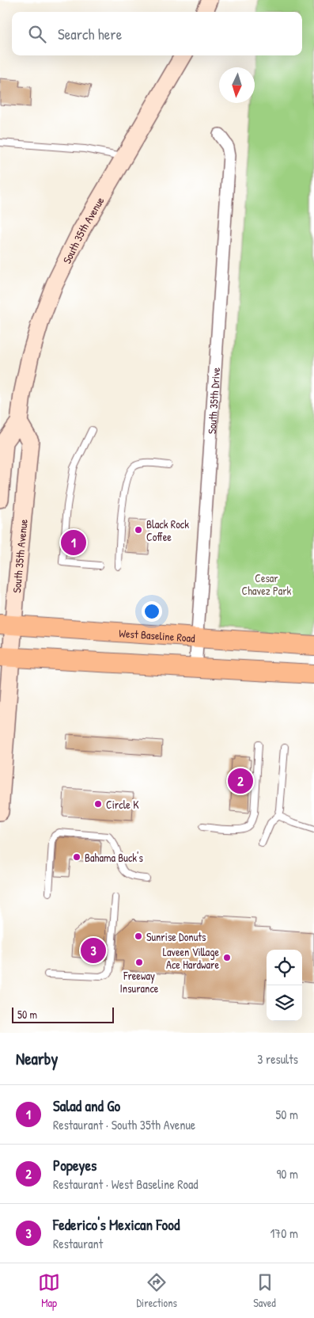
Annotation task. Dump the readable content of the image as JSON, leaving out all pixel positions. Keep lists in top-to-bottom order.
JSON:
{
  "streets": {
    "main road": ["South 35th Avenue", "West Baseline Road"],
    "street": ["South 35th Drive"]
  },
  "crossings": [
    ["South 35th Avenue", "West Baseline Road"],
    ["South 35th Drive", "West Baseline Road"]
  ],
  "parks": ["Cesar Chavez Park"],
  "places": [
    "Black Rock Coffee",
    "Circle K",
    "Bahama Buck's",
    "Sunrise Donuts",
    "Laveen Village Ace Hardware",
    "Freeway Insurance"
  ],
  "scale_bar": "50 m",
  "north": "bottom",
  "page": {
    "search": "Search here",
    "pins": ["1", "2", "3"],
    "scale": "50 m",
    "heading": ["Nearby", "3 results"],
    "list": [
      {
        "mark": "1",
        "name": "Salad and Go",
        "note": "Restaurant · South 35th Avenue",
        "value": "50 m"
      },
      {
        "mark": "2",
        "name": "Popeyes",
        "note": "Restaurant · West Baseline Road",
        "value": "90 m"
      },
      {
        "mark": "3",
        "name": "Federico's Mexican Food",
        "note": "Restaurant",
        "value": "170 m"
      }
    ],
    "nav": ["Map", "Directions", "Saved"]
  }
}
